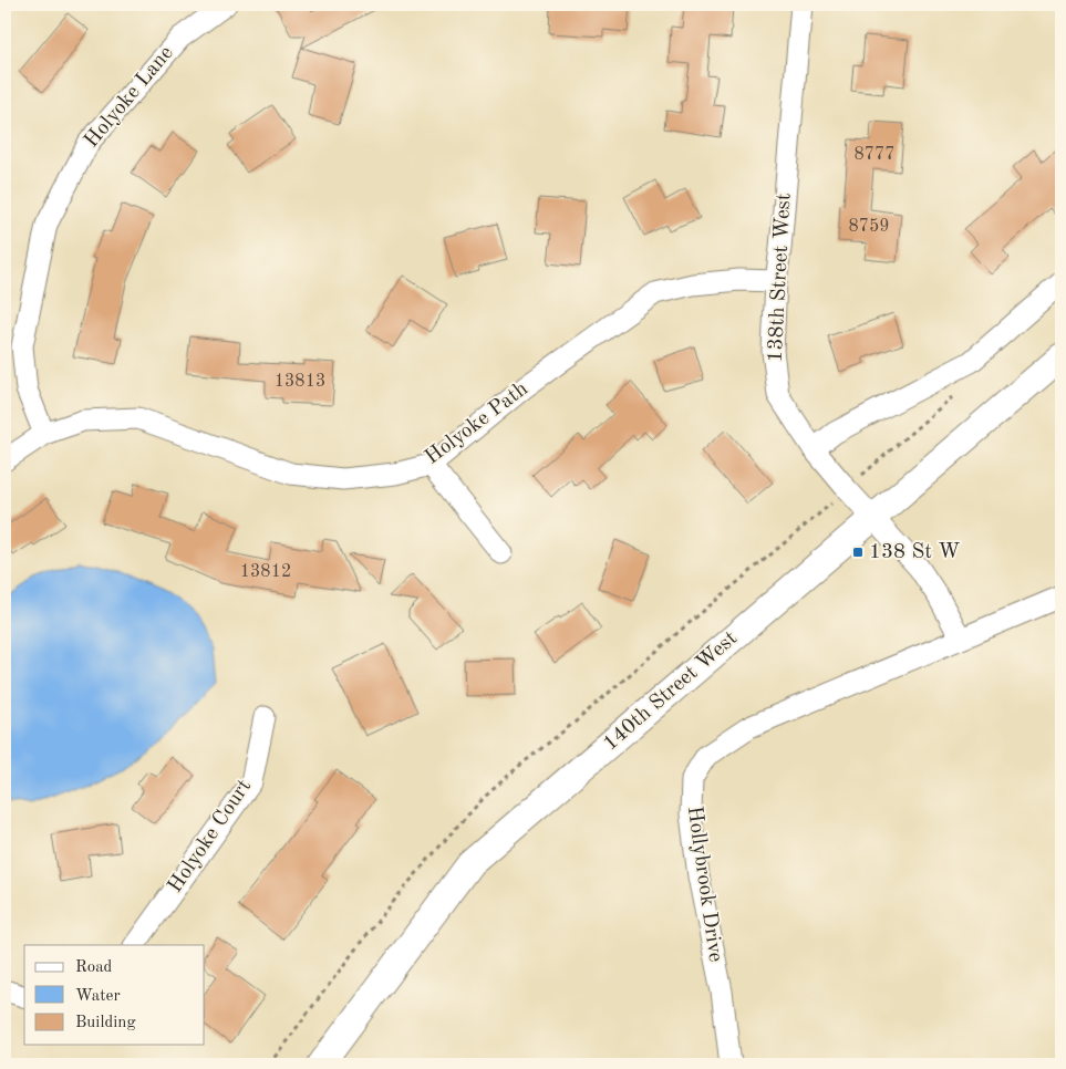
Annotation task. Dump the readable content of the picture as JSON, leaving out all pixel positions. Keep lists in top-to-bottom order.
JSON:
{
  "streets": {
    "street": [
      "Holyoke Lane",
      "138th Street West",
      "Holyoke Path",
      "140th Street West",
      "Holyoke Court",
      "Hollybrook Drive"
    ]
  },
  "crossings": [
    ["Holyoke Lane", "Holyoke Path"],
    ["138th Street West", "Holyoke Path"],
    ["138th Street West", "140th Street West"],
    ["138th Street West", "Hollybrook Drive"]
  ],
  "places": {
    "transit": ["138 St W"]
  },
  "house_numbers": [
    "8777",
    "8759",
    "13813",
    "13812"
  ],
  "legend": ["Road", "Water", "Building"]
}
